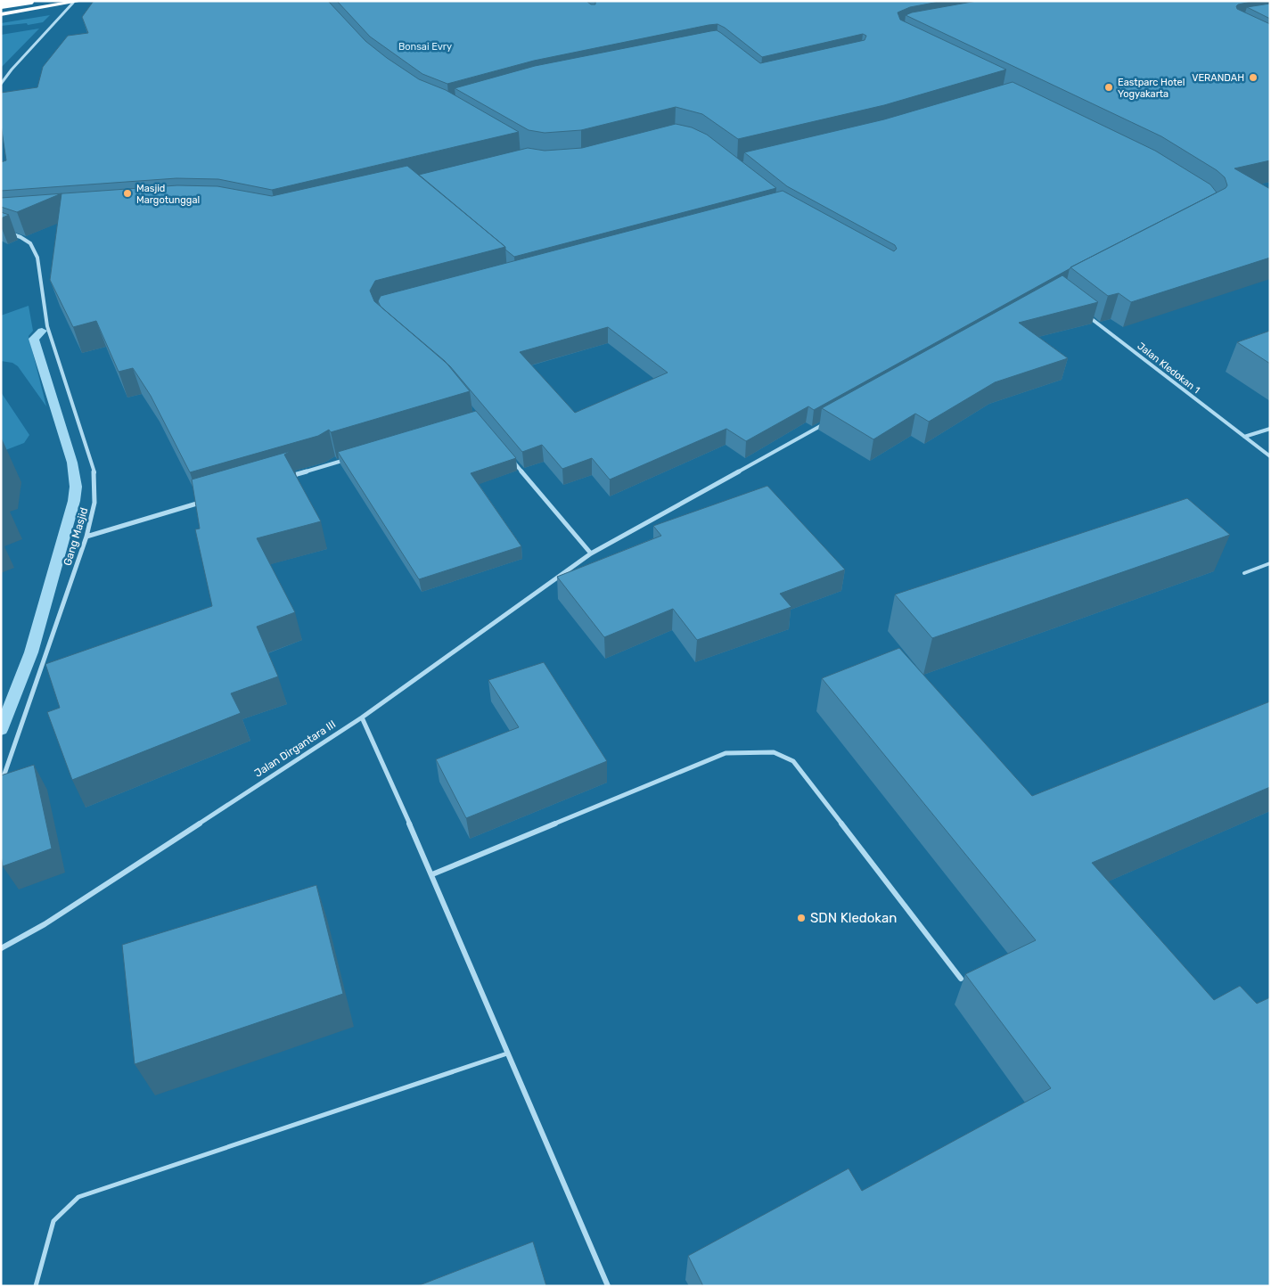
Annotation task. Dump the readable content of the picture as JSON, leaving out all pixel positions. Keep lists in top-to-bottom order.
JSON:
{
  "streets": {
    "street": ["Jalan Kledokan 1", "Gang Masjid", "Jalan Dirgantara III"]
  },
  "parks": ["Bonsai Evry"],
  "places": [
    "VERANDAH",
    "Eastparc Hotel Yogyakarta",
    "Masjid Margotunggal",
    "SDN Kledokan"
  ]
}
